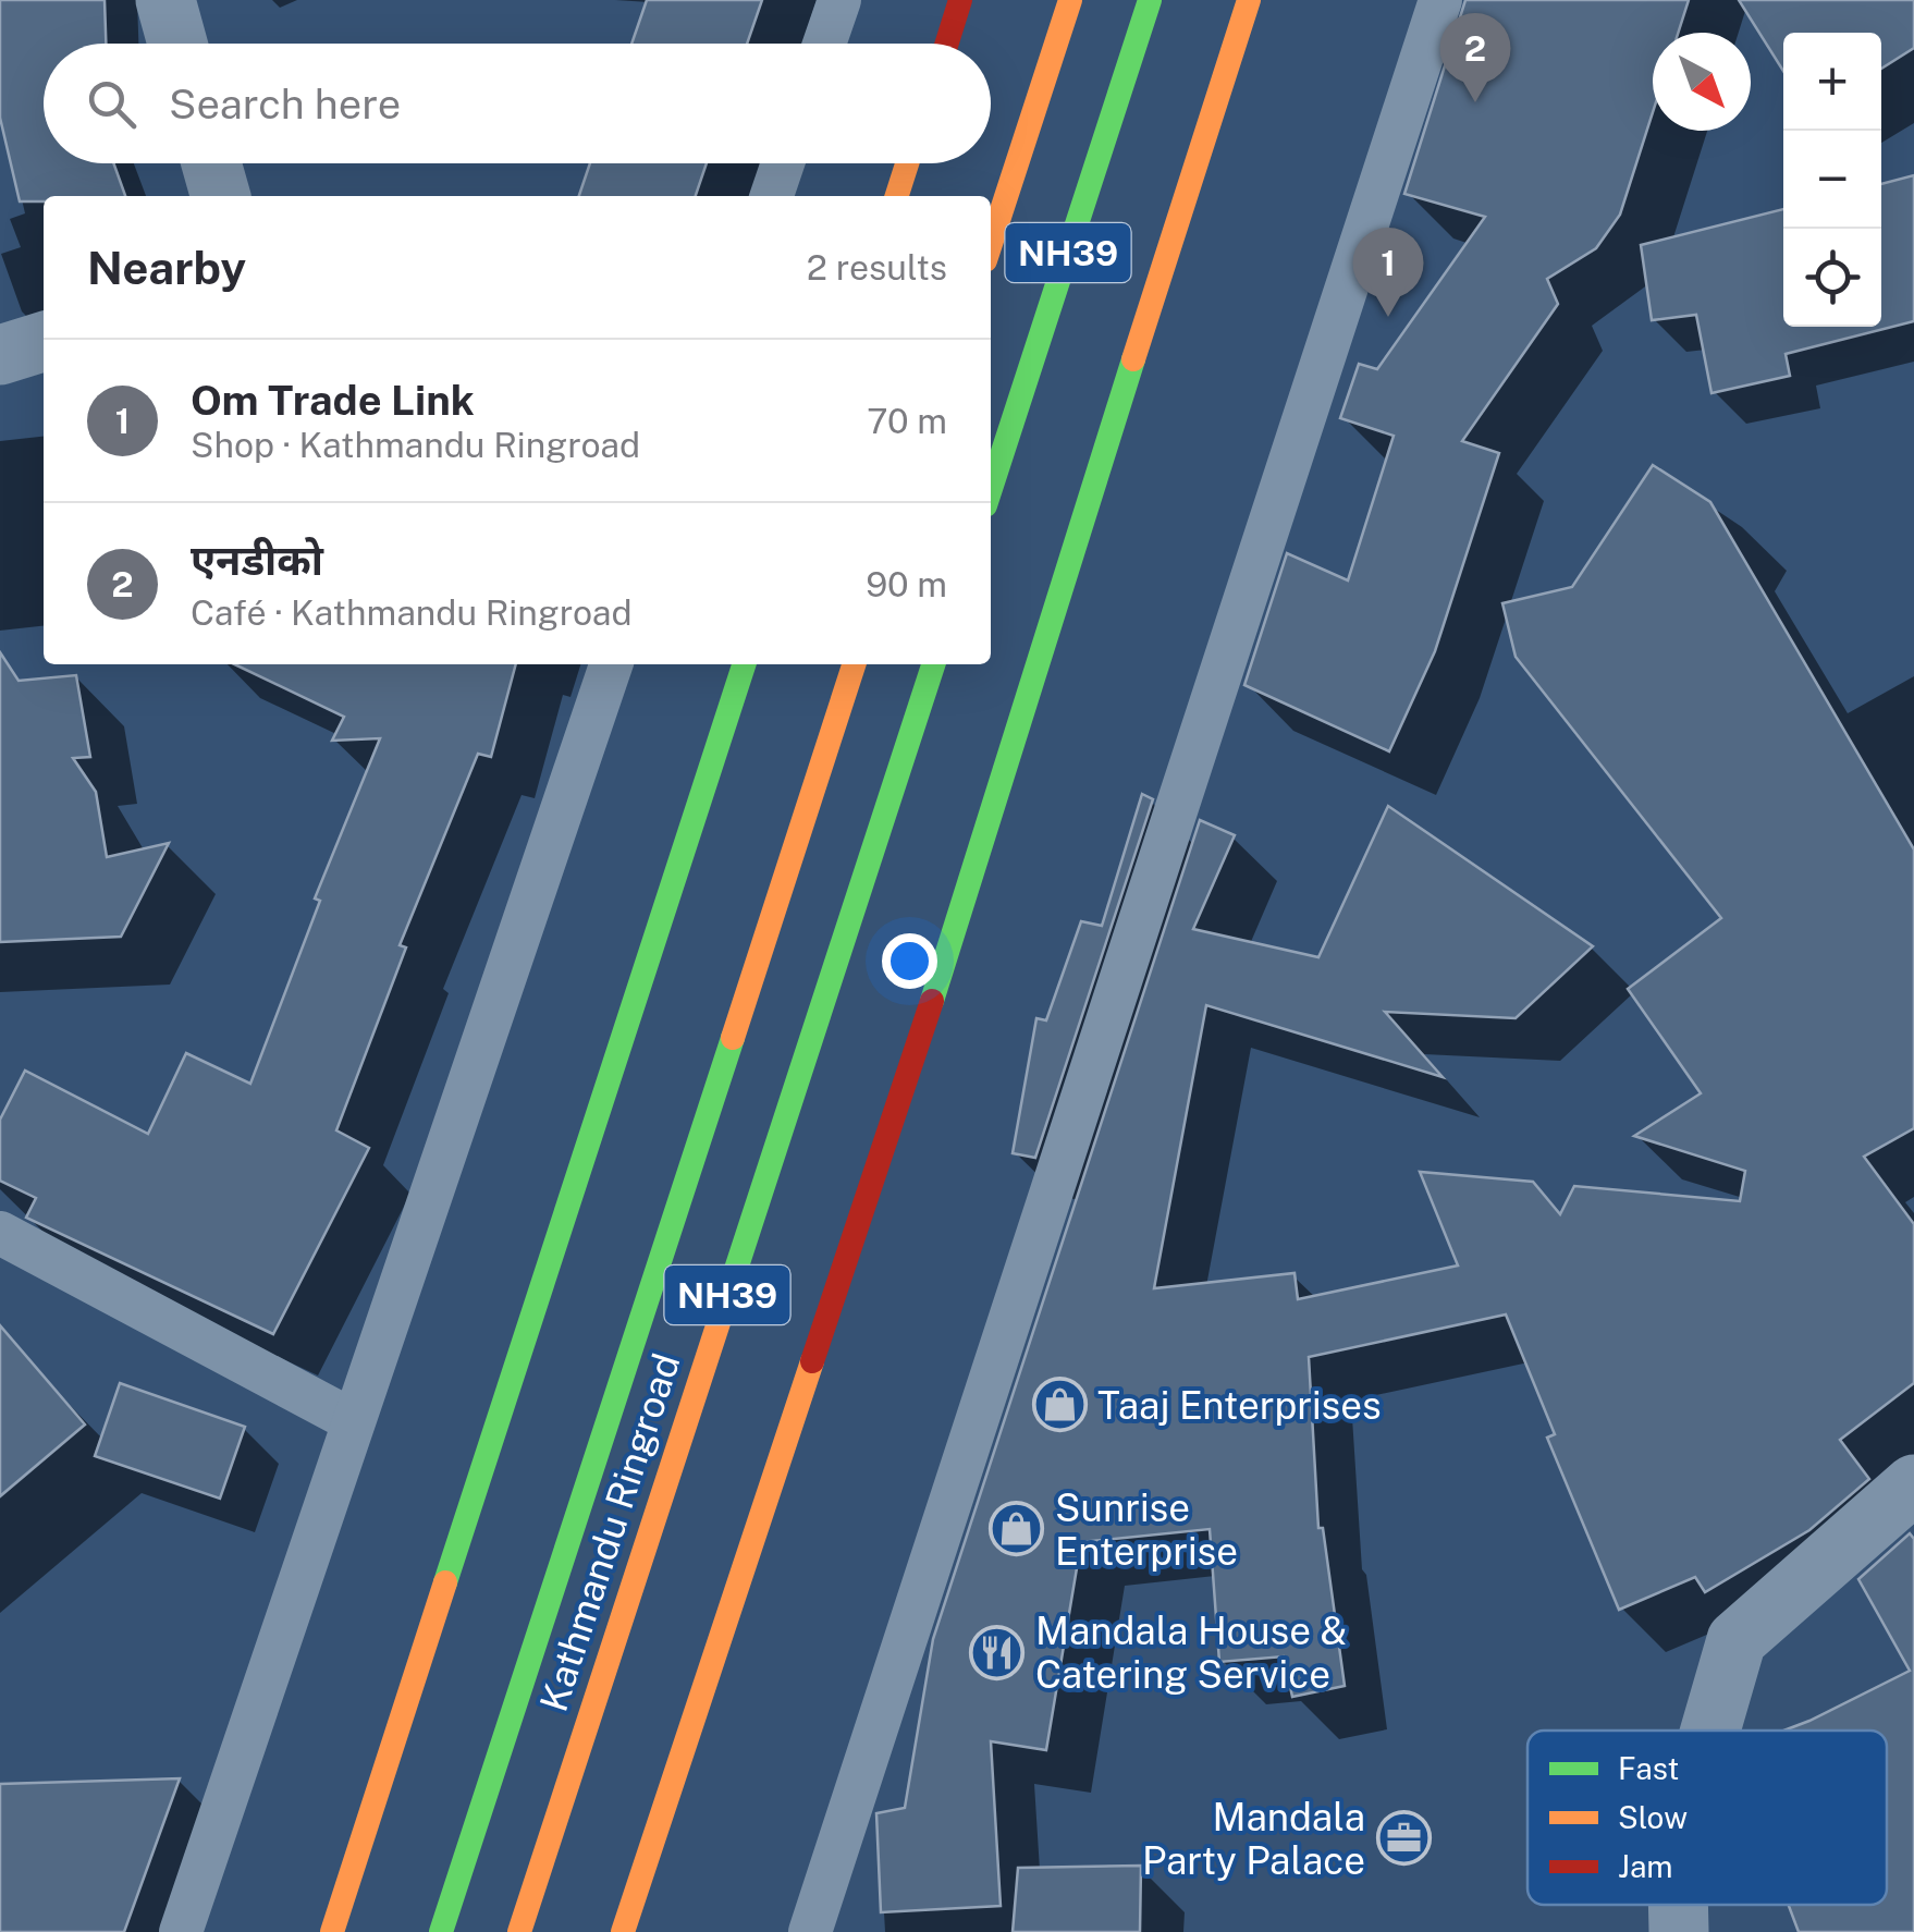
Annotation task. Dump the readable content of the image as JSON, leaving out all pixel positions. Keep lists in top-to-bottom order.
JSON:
{
  "streets": {
    "main road": ["NH39", "Kathmandu Ringroad"]
  },
  "places": {
    "shop": ["Taaj Enterprises", "Sunrise Enterprise"],
    "restaurant": ["Mandala House & Catering Service"],
    "office": ["Mandala Party Palace"]
  },
  "legend": ["Fast", "Slow", "Jam"],
  "north": "bottom right",
  "page": {
    "pins": ["2", "1"],
    "map_buttons": ["+", "−"],
    "search": "Search here",
    "heading": ["Nearby", "2 results"],
    "list": [
      {
        "mark": "1",
        "name": "Om Trade Link",
        "note": "Shop · Kathmandu Ringroad",
        "value": "70 m"
      },
      {
        "mark": "2",
        "name": "एनडीको",
        "note": "Café · Kathmandu Ringroad",
        "value": "90 m"
      }
    ]
  }
}
